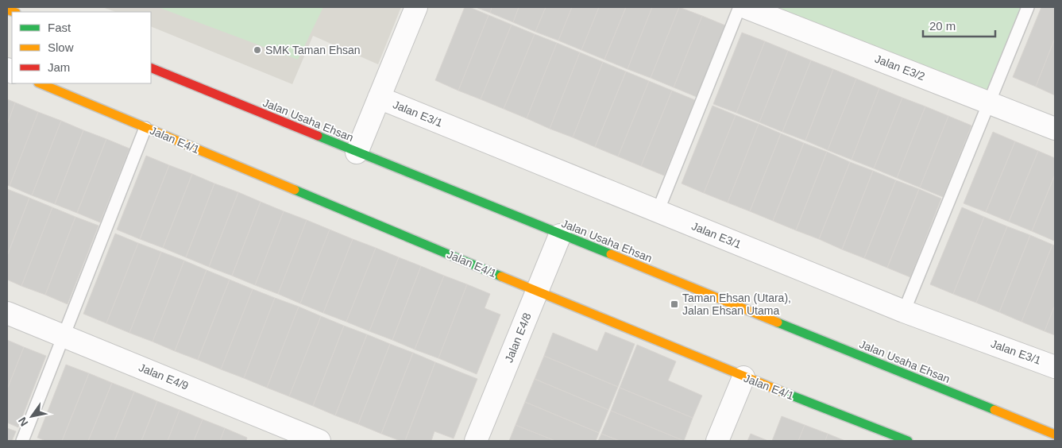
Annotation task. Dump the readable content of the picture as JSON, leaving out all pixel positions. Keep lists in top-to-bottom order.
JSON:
{
  "streets": {
    "street": [
      "Jalan E3/2",
      "Jalan E3/1",
      "Jalan Usaha Ehsan",
      "Jalan E4/1",
      "Jalan E4/8",
      "Jalan E4/9"
    ]
  },
  "crossings": [
    ["Jalan E3/1", "Jalan Usaha Ehsan"],
    ["Jalan Usaha Ehsan", "Jalan E4/8"],
    ["Jalan E4/1", "Jalan E4/8"]
  ],
  "places": {
    "other": ["SMK Taman Ehsan"],
    "transit": ["Taman Ehsan (Utara), Jalan Ehsan Utama"]
  },
  "legend": ["Fast", "Slow", "Jam"],
  "scale_bar": "20 m",
  "north": "bottom left"
}
